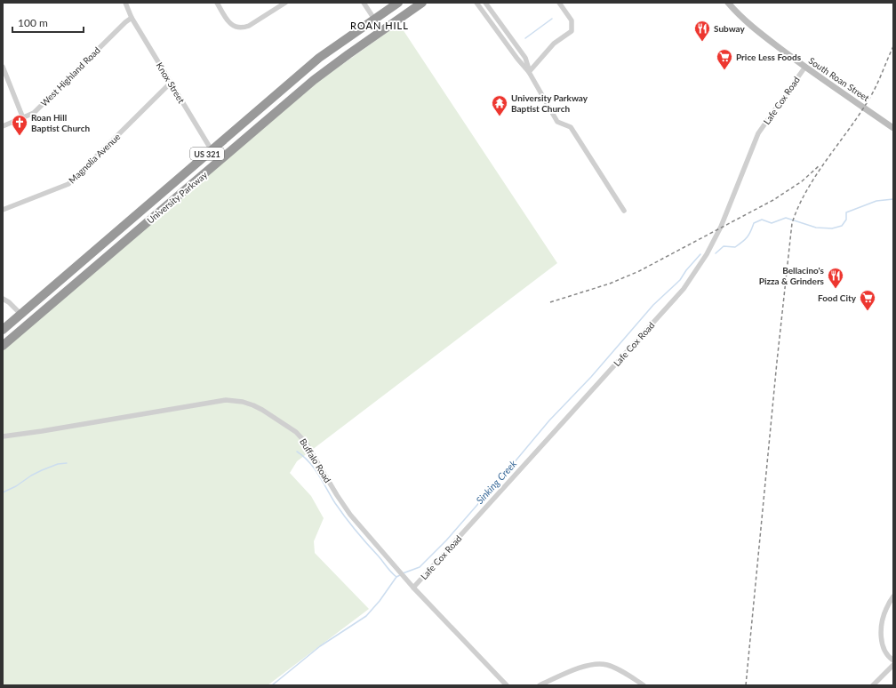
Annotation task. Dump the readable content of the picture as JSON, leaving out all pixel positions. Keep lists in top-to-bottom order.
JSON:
{
  "streets": {
    "highway": ["US 321", "University Parkway"],
    "main road": ["South Roan Street"],
    "street": [
      "West Highland Road",
      "Knox Street",
      "Lafe Cox Road",
      "Magnolia Avenue",
      "Buffalo Road"
    ]
  },
  "crossings": [
    ["West Highland Road", "Knox Street"],
    ["South Roan Street", "Lafe Cox Road"],
    ["Knox Street", "Magnolia Avenue"],
    ["Knox Street", "University Parkway"],
    ["Lafe Cox Road", "Buffalo Road"]
  ],
  "districts": ["ROAN HILL"],
  "water": ["Sinking Creek"],
  "places": {
    "restaurant": ["Subway", "Bellacino's Pizza & Grinders"],
    "supermarket": ["Price Less Foods", "Food City"],
    "temple": ["University Parkway Baptist Church"],
    "church": ["Roan Hill Baptist Church"]
  },
  "scale_bar": "100 m"
}
